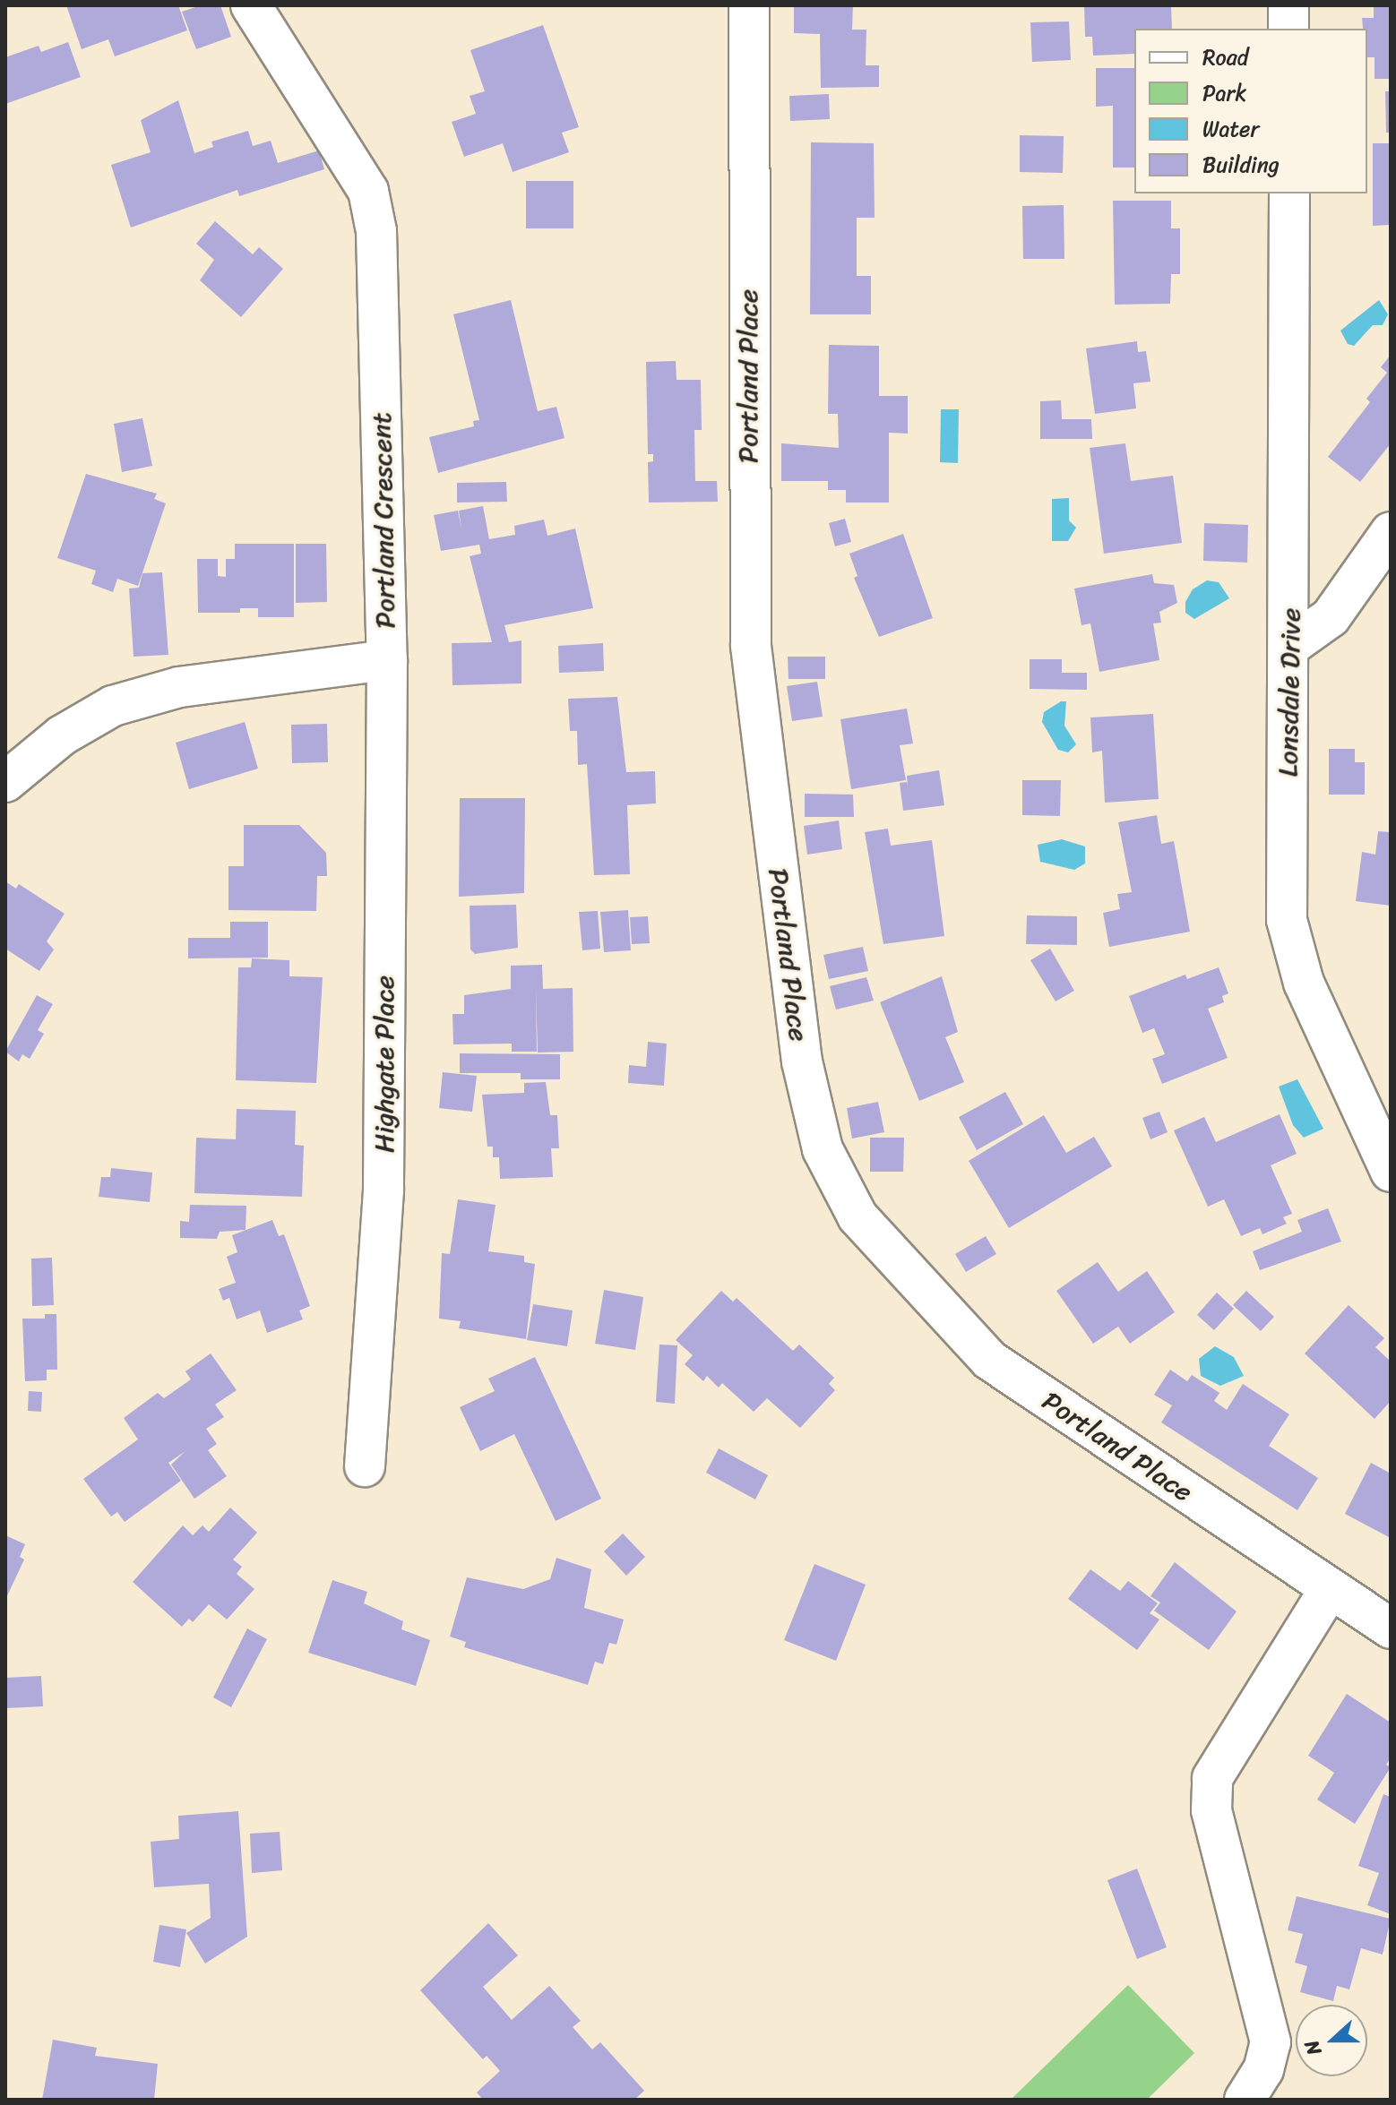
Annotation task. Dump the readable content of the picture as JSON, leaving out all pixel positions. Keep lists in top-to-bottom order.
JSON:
{
  "streets": {
    "street": [
      "Portland Place",
      "Portland Crescent",
      "Lonsdale Drive",
      "Highgate Place"
    ]
  },
  "crossings": [
    ["Portland Crescent", "Highgate Place"]
  ],
  "legend": [
    "Road",
    "Park",
    "Water",
    "Building"
  ],
  "north": "left"
}
